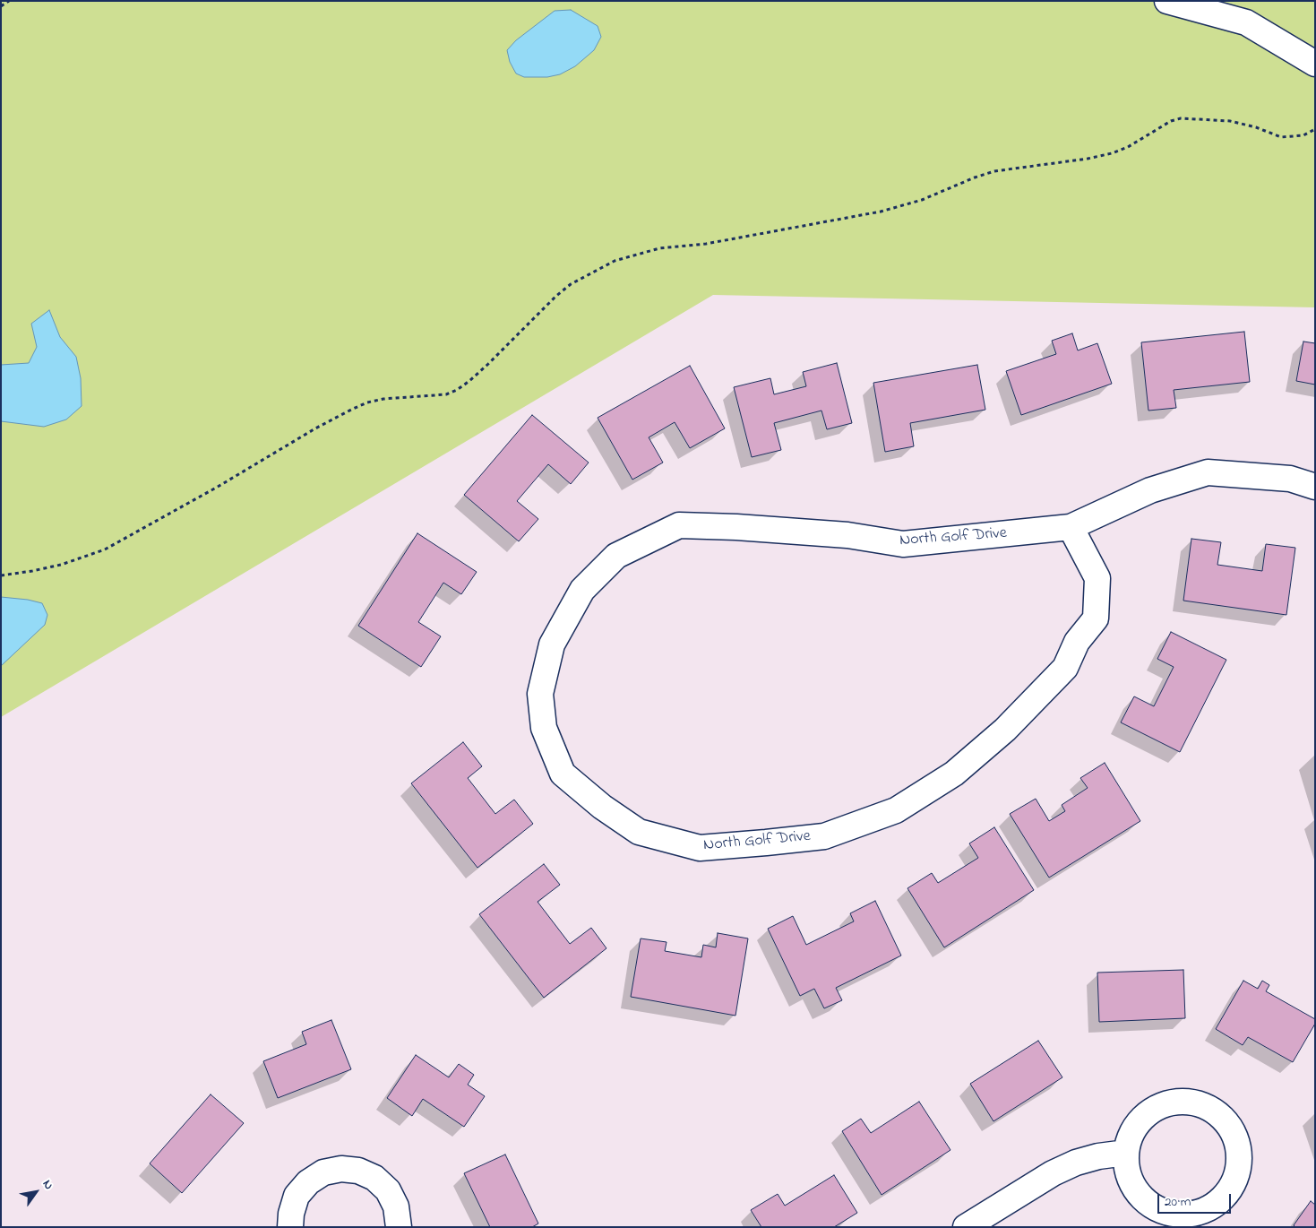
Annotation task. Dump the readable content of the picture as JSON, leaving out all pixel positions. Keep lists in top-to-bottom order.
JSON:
{
  "streets": {
    "street": ["North Golf Drive"]
  },
  "scale_bar": "20 m",
  "north": "top right"
}
